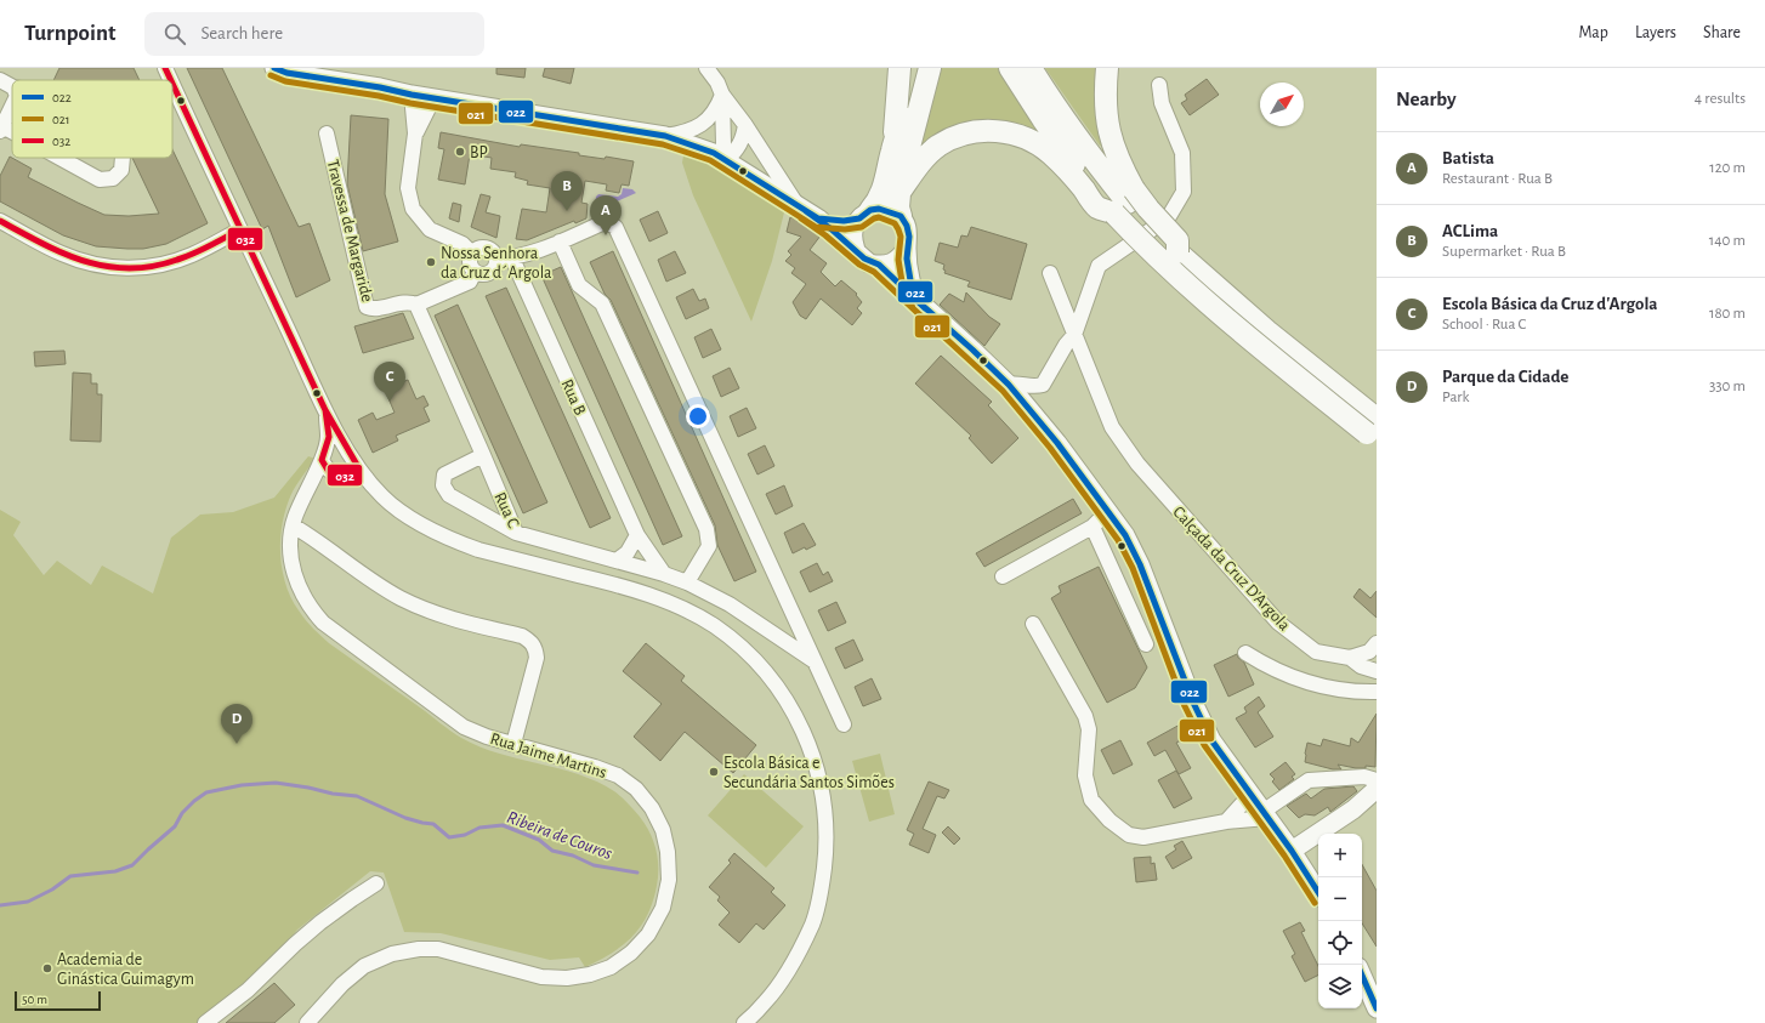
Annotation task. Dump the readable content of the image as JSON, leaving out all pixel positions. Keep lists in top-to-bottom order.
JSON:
{
  "streets": {
    "street": [
      "Travessa de Margaride",
      "Rua B",
      "Rua C",
      "Calçada da Cruz D'Argola",
      "Rua Jaime Martins"
    ]
  },
  "crossings": [
    ["Travessa de Margaride", "Rua C"],
    ["Rua B", "Rua C"]
  ],
  "water": ["Ribeira de Couros"],
  "places": [
    "BP",
    "Nossa Senhora da Cruz d´Argola",
    "Escola Básica e Secundária Santos Simões",
    "Academia de Ginástica Guimagym"
  ],
  "lines": ["transit line 022", "transit line 032", "transit line 021"],
  "legend": ["022", "021", "032"],
  "scale_bar": "50 m",
  "north": "top right",
  "page": {
    "header": "Turnpoint",
    "search": "Search here",
    "nav": ["Map", "Layers", "Share"],
    "heading": ["Nearby", "4 results"],
    "list": [
      {
        "mark": "A",
        "name": "Batista",
        "note": "Restaurant · Rua B",
        "value": "120 m"
      },
      {
        "mark": "B",
        "name": "ACLima",
        "note": "Supermarket · Rua B",
        "value": "140 m"
      },
      {
        "mark": "C",
        "name": "Escola Básica da Cruz d'Argola",
        "note": "School · Rua C",
        "value": "180 m"
      },
      {
        "mark": "D",
        "name": "Parque da Cidade",
        "note": "Park",
        "value": "330 m"
      }
    ],
    "pins": [
      "B",
      "A",
      "C",
      "D"
    ],
    "map_buttons": ["+", "−"],
    "scale": "50 m"
  }
}
